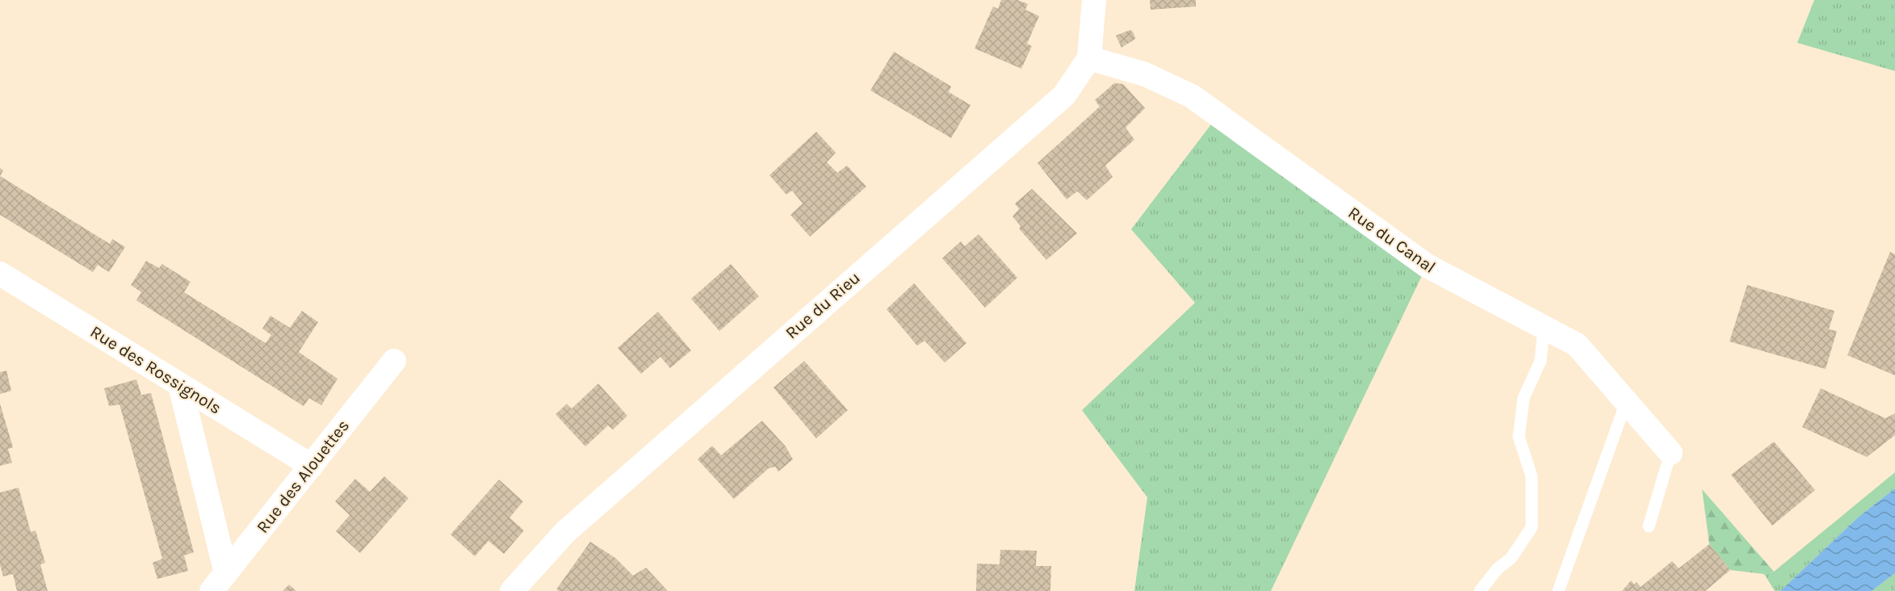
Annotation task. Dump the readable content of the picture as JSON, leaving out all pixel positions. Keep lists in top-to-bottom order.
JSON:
{
  "streets": {
    "street": [
      "Rue du Canal",
      "Rue du Rieu",
      "Rue des Rossignols",
      "Rue des Alouettes"
    ]
  },
  "crossings": [
    ["Rue du Canal", "Rue du Rieu"],
    ["Rue des Rossignols", "Rue des Alouettes"]
  ]
}
